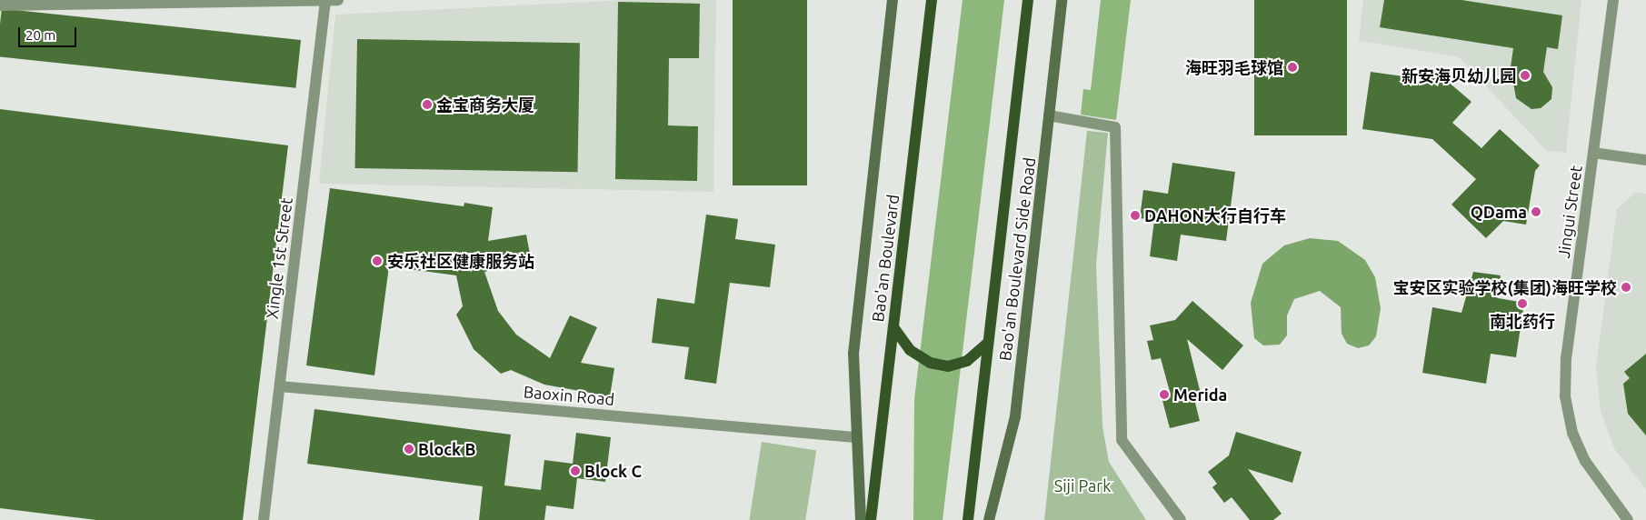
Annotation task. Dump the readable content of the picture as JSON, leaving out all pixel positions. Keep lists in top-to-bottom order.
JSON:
{
  "streets": {
    "main road": ["Bao'an Boulevard", "Bao'an Boulevard Side Road"],
    "street": ["Jingui Street", "Xingle 1st Street", "Baoxin Road"]
  },
  "crossings": [
    ["Xingle 1st Street", "Baoxin Road"]
  ],
  "parks": ["Siji Park"],
  "places": [
    "海旺羽毛球馆",
    "新安海贝幼儿园",
    "金宝商务大厦",
    "QDama",
    "DAHON大行自行车",
    "安乐社区健康服务站",
    "宝安区实验学校(集团)海旺学校",
    "南北药行",
    "Merida",
    "Block B",
    "Block C"
  ],
  "scale_bar": "20 m"
}
